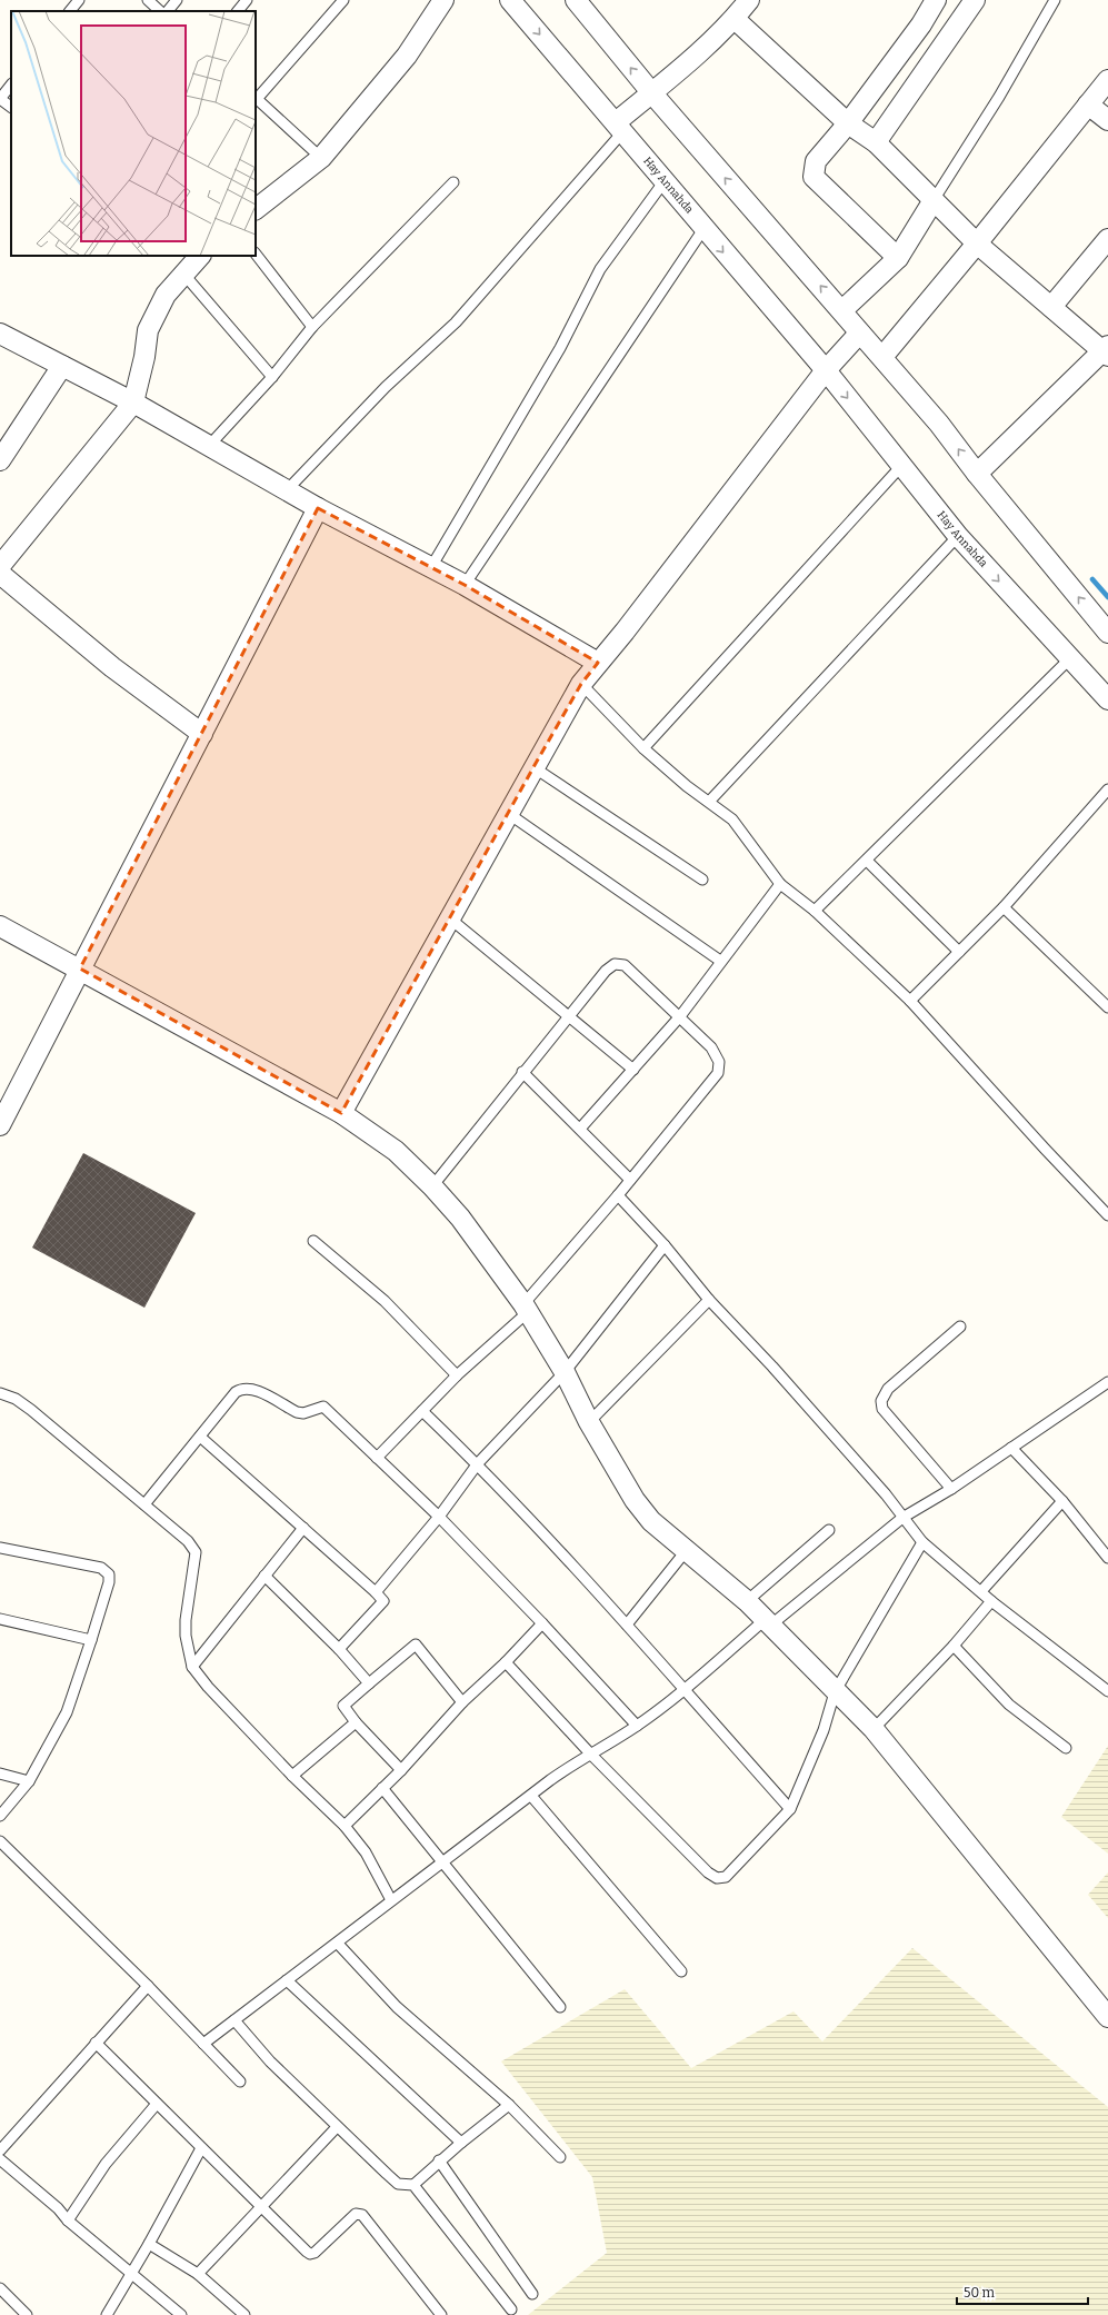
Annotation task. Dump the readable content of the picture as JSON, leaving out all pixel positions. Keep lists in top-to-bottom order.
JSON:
{
  "streets": {
    "street": ["Hay Annahda"]
  },
  "scale_bar": "50 m"
}
